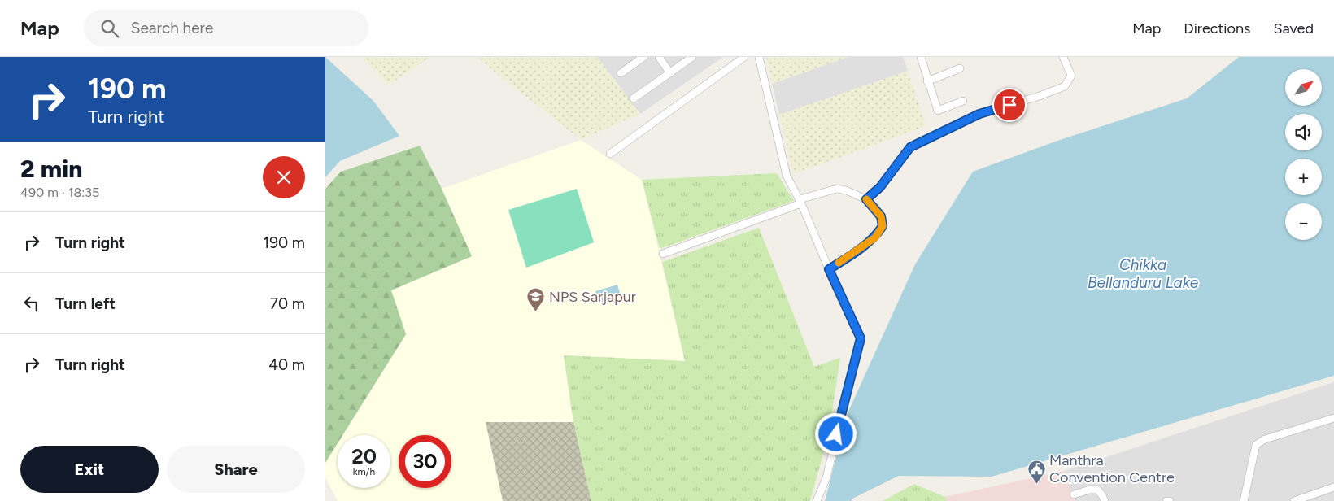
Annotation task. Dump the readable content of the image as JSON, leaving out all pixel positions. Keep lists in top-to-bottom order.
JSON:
{
  "water": ["Chikka Bellanduru Lake"],
  "places": {
    "school or university": ["NPS Sarjapur"],
    "public building": ["Manthra Convention Centre"]
  },
  "north": "top right",
  "page": {
    "header": "Map",
    "search": "Search here",
    "nav": ["Map", "Directions", "Saved"],
    "turn": ["190 m", "Turn right"],
    "map_buttons": ["+", "−"],
    "heading": ["2 min", "490 m · 18:35"],
    "list": [
      {
        "name": "Turn right",
        "value": "190 m"
      },
      {
        "name": "Turn left",
        "value": "70 m"
      },
      {
        "name": "Turn right",
        "value": "40 m"
      }
    ],
    "speed": "20 km/h",
    "limit": "30",
    "buttons": ["Exit", "Share"]
  }
}
